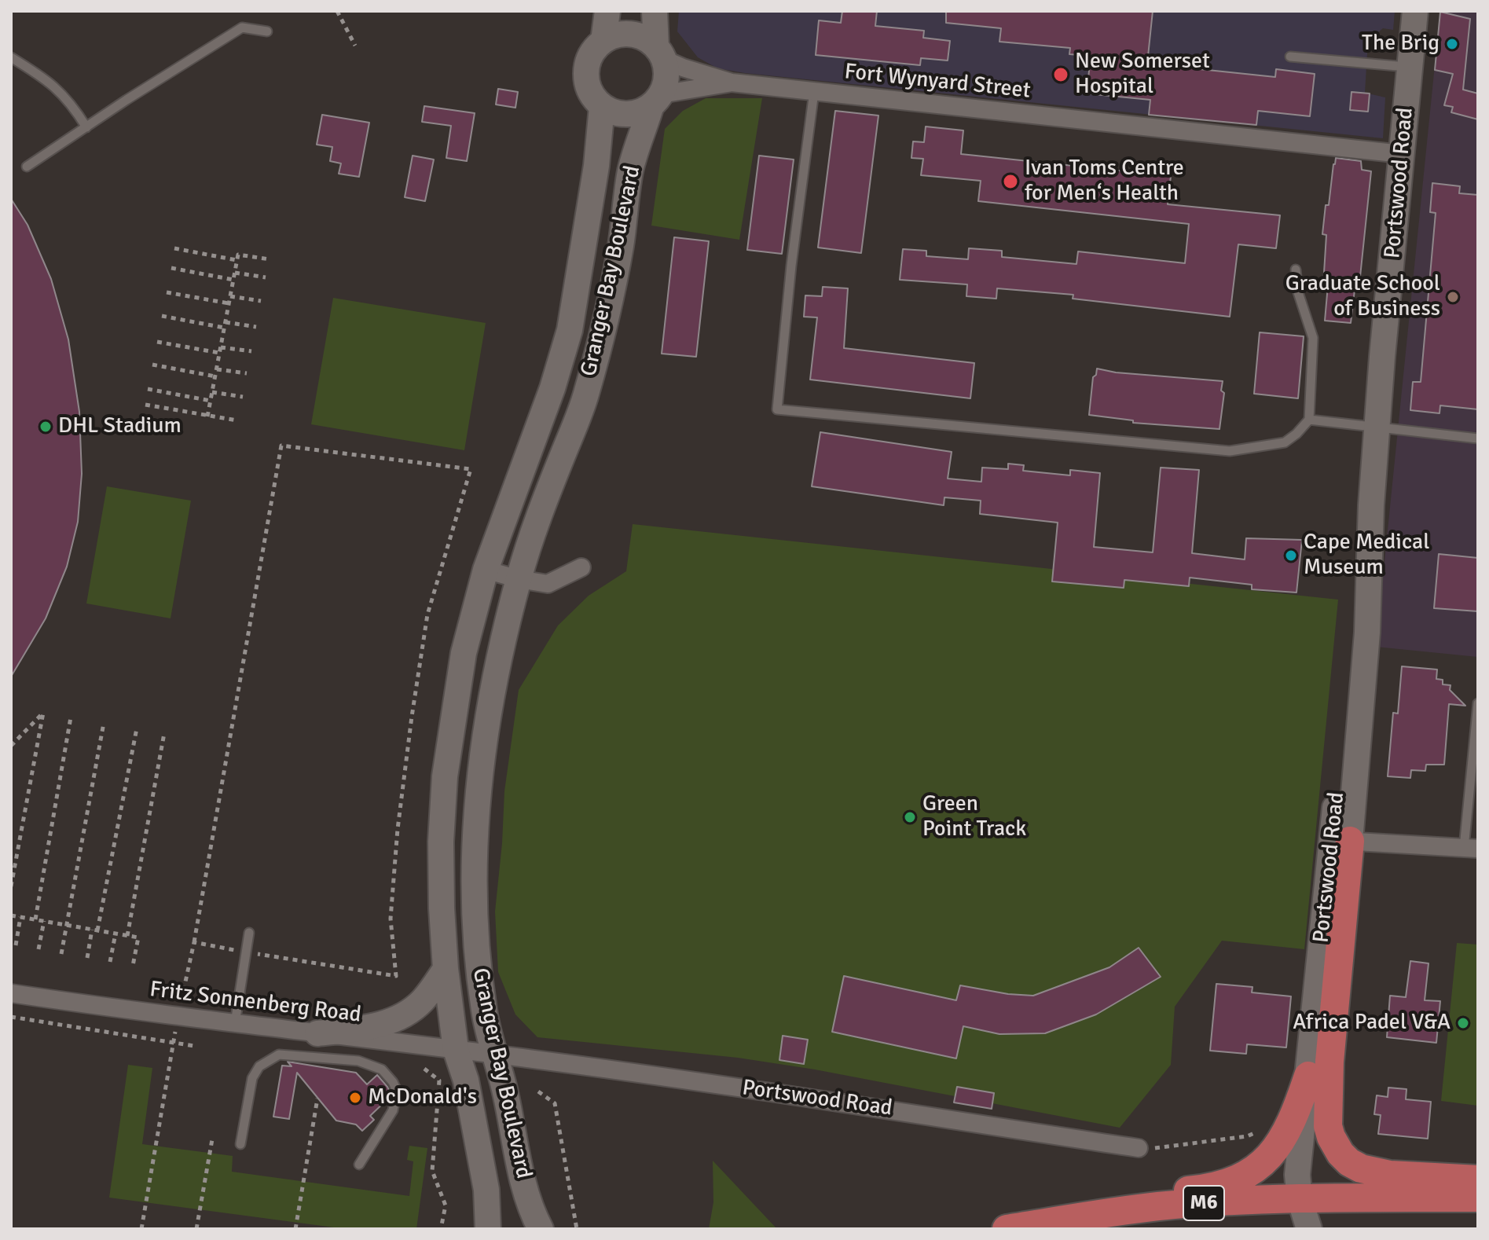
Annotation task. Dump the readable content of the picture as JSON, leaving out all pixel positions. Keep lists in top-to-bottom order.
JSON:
{
  "streets": {
    "main road": ["M6"],
    "street": [
      "Fort Wynyard Street",
      "Portswood Road",
      "Granger Bay Boulevard",
      "Fritz Sonnenberg Road"
    ]
  },
  "crossings": [
    ["Fort Wynyard Street", "Portswood Road"],
    ["Fort Wynyard Street", "Granger Bay Boulevard"],
    ["Portswood Road", "Granger Bay Boulevard"],
    ["Portswood Road", "Fritz Sonnenberg Road"],
    ["Portswood Road", "M6"],
    ["Granger Bay Boulevard", "Fritz Sonnenberg Road"]
  ],
  "places": [
    "The Brig",
    "New Somerset Hospital",
    "Ivan Toms Centre for Men‘s Health",
    "Graduate School of Business",
    "DHL Stadium",
    "Cape Medical Museum",
    "Green Point Track",
    "Africa Padel V&A",
    "McDonald's"
  ]
}
